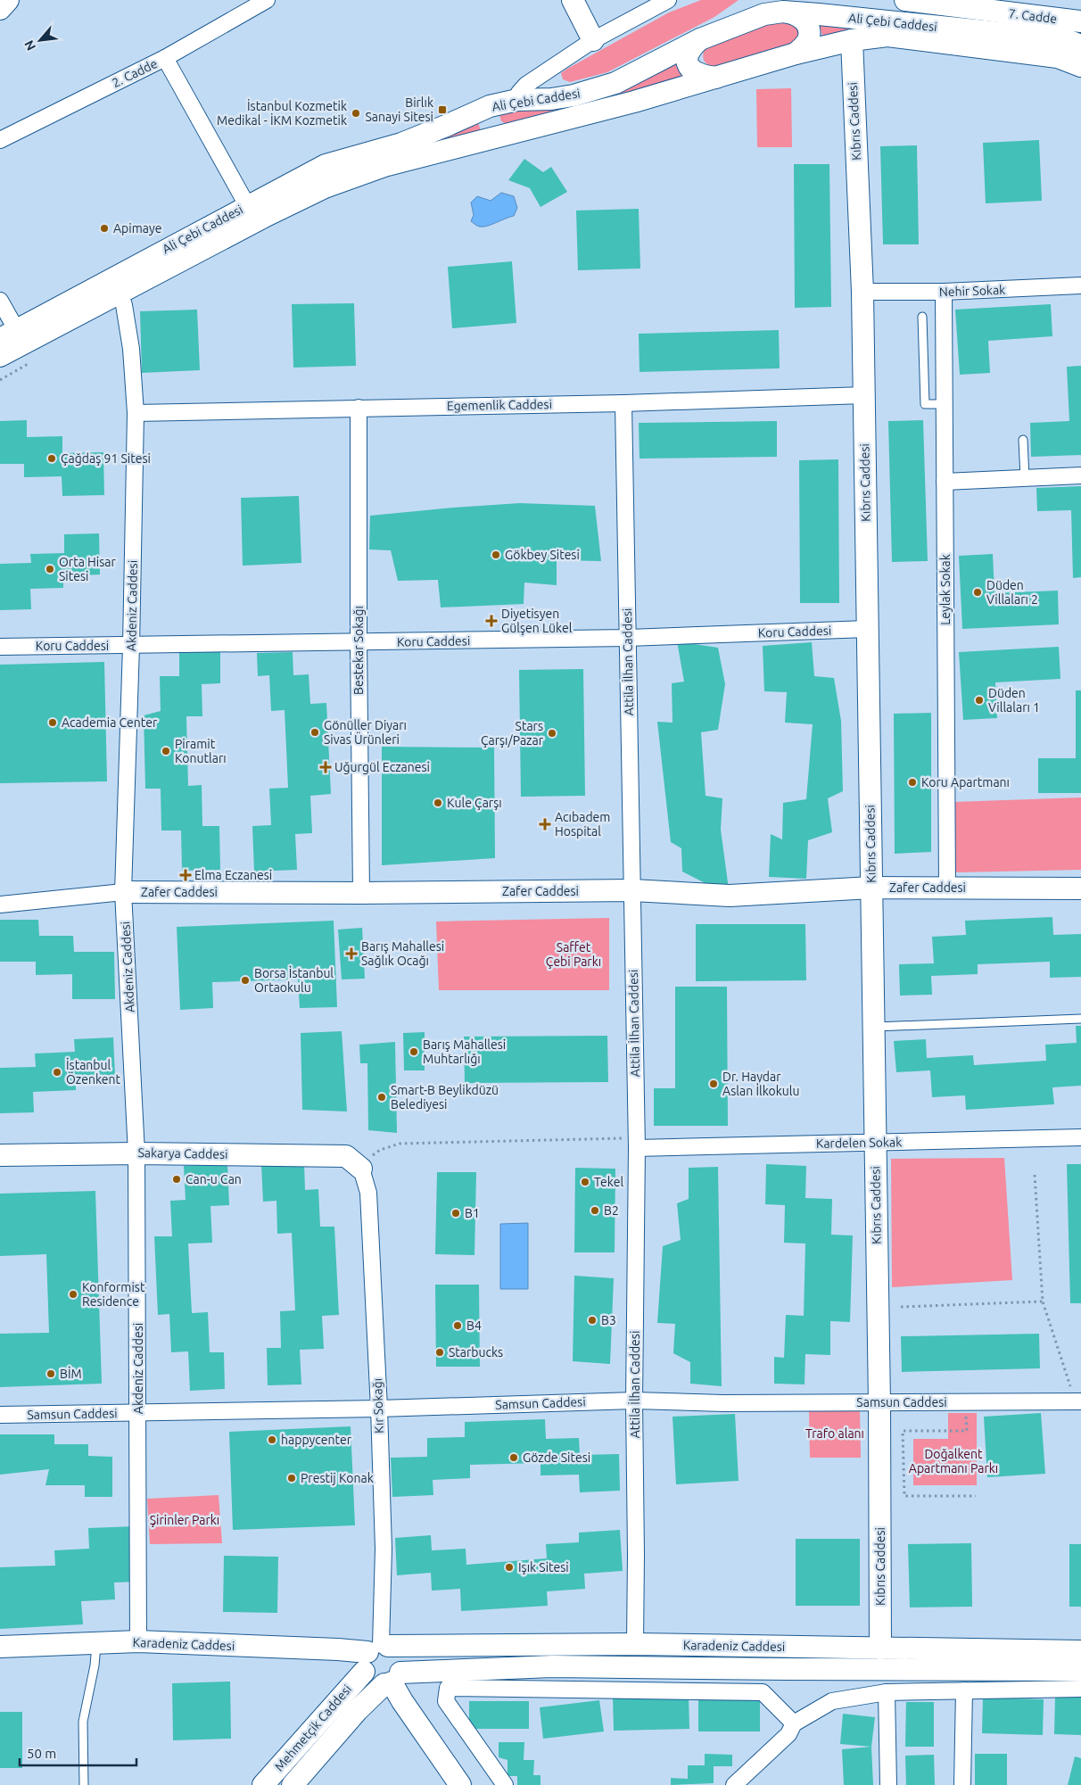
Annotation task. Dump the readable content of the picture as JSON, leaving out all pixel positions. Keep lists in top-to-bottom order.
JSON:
{
  "streets": {
    "main road": [
      "7. Cadde",
      "Ali Çebi Caddesi",
      "Kıbrıs Caddesi",
      "Zafer Caddesi",
      "Sakarya Caddesi",
      "Karadeniz Caddesi",
      "Mehmetçik Caddesi"
    ],
    "street": [
      "2. Cadde",
      "Nehir Sokak",
      "Egemenlik Caddesi",
      "Leylak Sokak",
      "Akdeniz Caddesi",
      "Koru Caddesi",
      "Bestekar Sokağı",
      "Attila İlhan Caddesi",
      "Kardelen Sokak",
      "Samsun Caddesi",
      "Kır Sokağı"
    ]
  },
  "crossings": [
    ["Ali Çebi Caddesi", "Kıbrıs Caddesi"],
    ["Ali Çebi Caddesi", "Akdeniz Caddesi"],
    ["Kıbrıs Caddesi", "Nehir Sokak"],
    ["Kıbrıs Caddesi", "Egemenlik Caddesi"],
    ["Kıbrıs Caddesi", "Koru Caddesi"],
    ["Kıbrıs Caddesi", "Zafer Caddesi"],
    ["Kıbrıs Caddesi", "Kardelen Sokak"],
    ["Kıbrıs Caddesi", "Samsun Caddesi"],
    ["Kıbrıs Caddesi", "Karadeniz Caddesi"],
    ["Nehir Sokak", "Leylak Sokak"],
    ["Egemenlik Caddesi", "Akdeniz Caddesi"],
    ["Egemenlik Caddesi", "Bestekar Sokağı"],
    ["Egemenlik Caddesi", "Attila İlhan Caddesi"],
    ["Leylak Sokak", "Zafer Caddesi"],
    ["Akdeniz Caddesi", "Koru Caddesi"],
    ["Akdeniz Caddesi", "Zafer Caddesi"],
    ["Akdeniz Caddesi", "Sakarya Caddesi"],
    ["Akdeniz Caddesi", "Samsun Caddesi"],
    ["Akdeniz Caddesi", "Karadeniz Caddesi"],
    ["Koru Caddesi", "Bestekar Sokağı"],
    ["Koru Caddesi", "Attila İlhan Caddesi"],
    ["Bestekar Sokağı", "Zafer Caddesi"],
    ["Attila İlhan Caddesi", "Zafer Caddesi"],
    ["Attila İlhan Caddesi", "Kardelen Sokak"],
    ["Attila İlhan Caddesi", "Samsun Caddesi"],
    ["Attila İlhan Caddesi", "Karadeniz Caddesi"],
    ["Sakarya Caddesi", "Kır Sokağı"],
    ["Samsun Caddesi", "Kır Sokağı"],
    ["Kır Sokağı", "Karadeniz Caddesi"],
    ["Kır Sokağı", "Mehmetçik Caddesi"],
    ["Karadeniz Caddesi", "Mehmetçik Caddesi"]
  ],
  "parks": [
    "Saffet Çebi Parkı",
    "Trafo alanı",
    "Doğalkent Apartmanı Parkı",
    "Şirinler Parkı"
  ],
  "places": {
    "transit": ["Birlık Sanayi Sitesi"],
    "other": [
      "İstanbul Kozmetik Medikal - İKM Kozmetik",
      "Apimaye",
      "Çağdaş 91 Sitesi",
      "Gökbey Sitesi",
      "Orta Hisar Sitesi",
      "Düden Villaları 2",
      "Düden Villaları 1",
      "Academia Center",
      "Gönüller Diyarı Sivas Ürünleri",
      "Stars Çarşı/Pazar",
      "Piramit Konutları",
      "Koru Apartmanı",
      "Kule Çarşı",
      "Borsa İstanbul Ortaokulu",
      "Barış Mahallesi Muhtarlığı",
      "İstanbul Özenkent",
      "Dr. Haydar Aslan İlkokulu",
      "Smart-B Beylikdüzü Belediyesi",
      "Can-u Can",
      "Tekel",
      "B2",
      "B1",
      "Konformist Residence",
      "B3",
      "B4",
      "Starbucks",
      "BİM",
      "happycenter",
      "Gözde Sitesi",
      "Prestij Konak",
      "Işık Sitesi"
    ],
    "health": [
      "Diyetisyen Gülşen Lükel",
      "Uğurgül Eczanesi",
      "Acıbadem Hospital",
      "Elma Eczanesi",
      "Barış Mahallesi Sağlık Ocağı"
    ]
  },
  "scale_bar": "50 m",
  "north": "bottom left"
}
